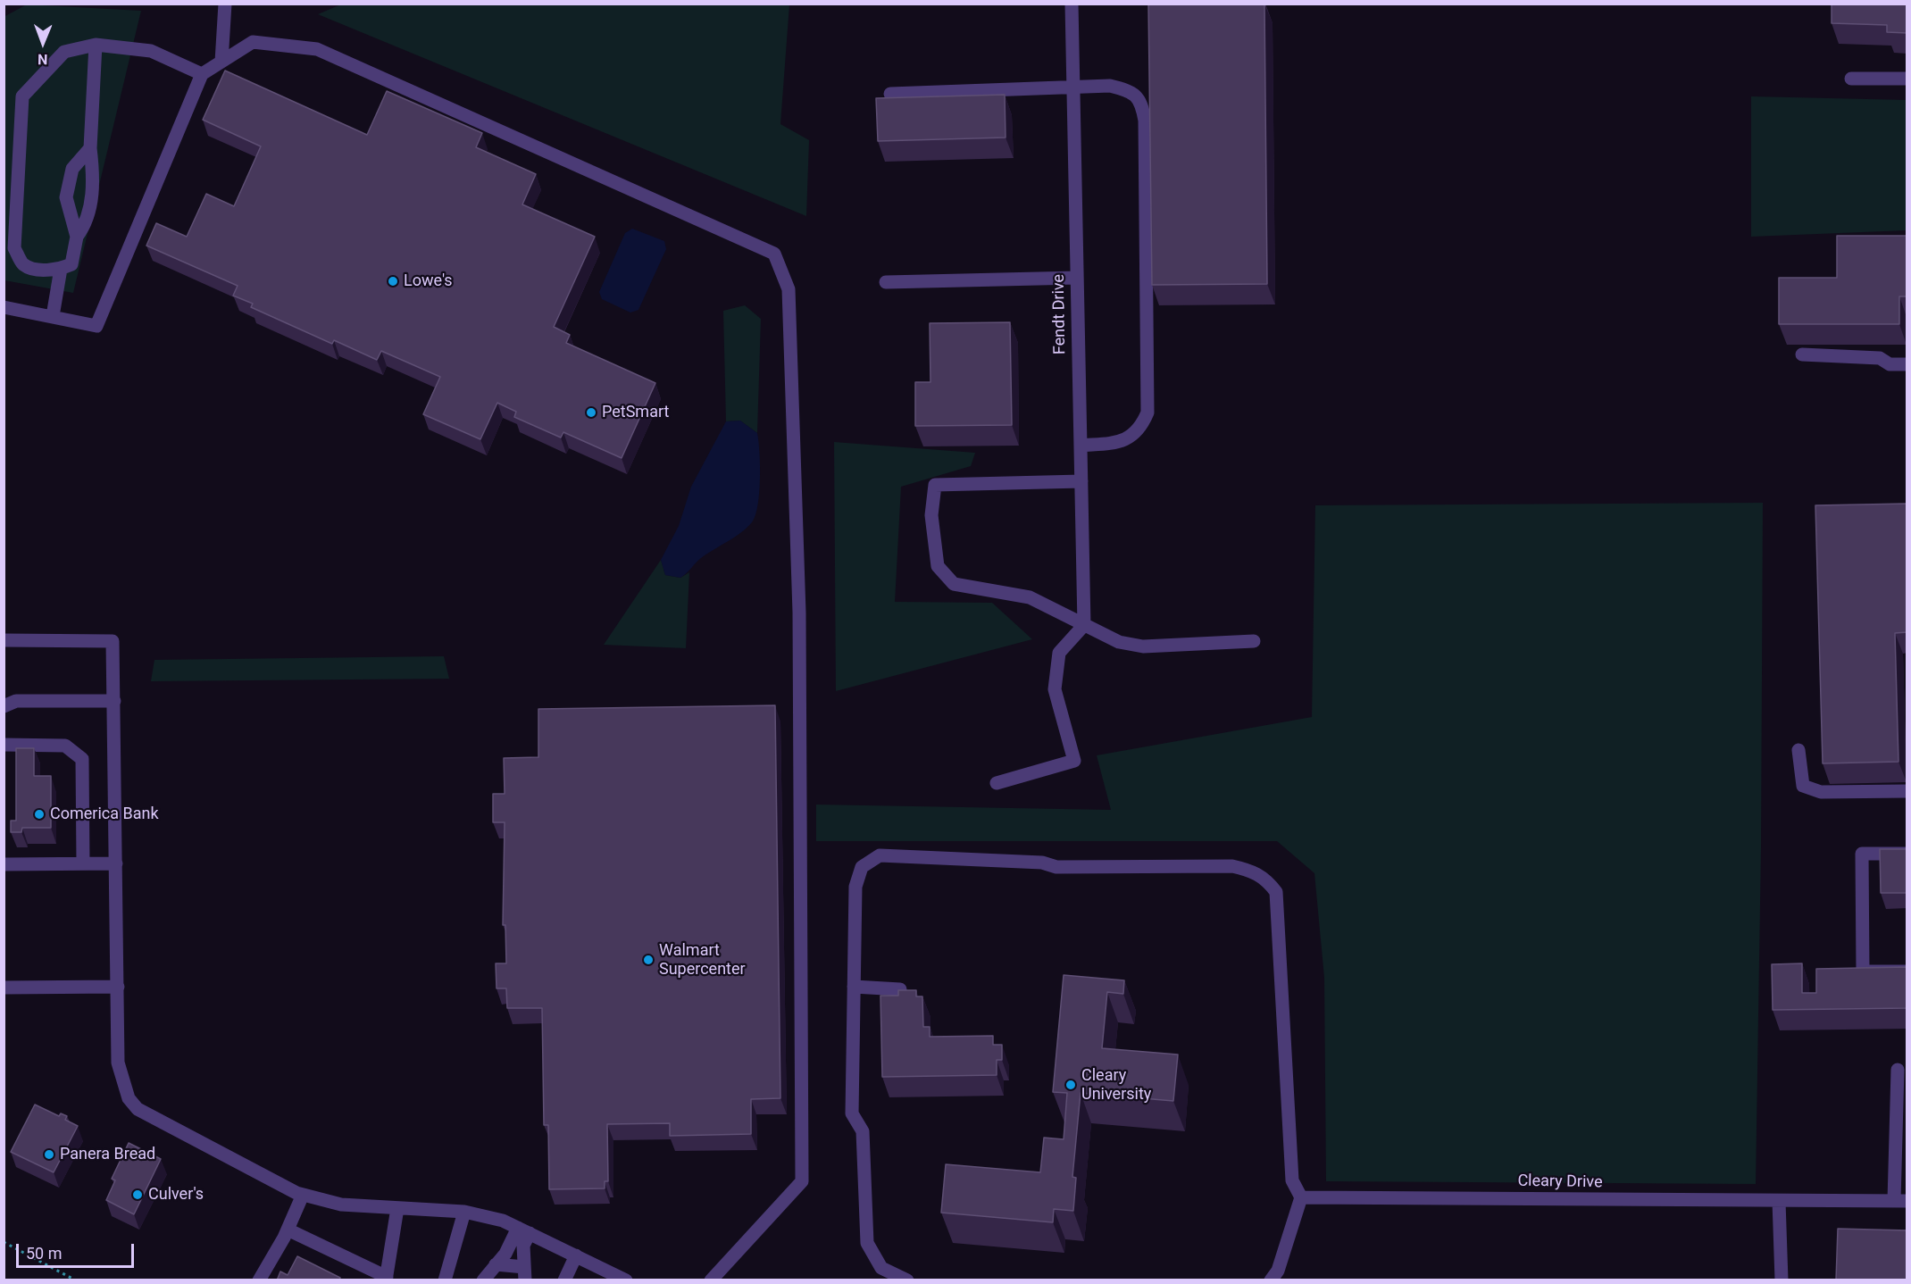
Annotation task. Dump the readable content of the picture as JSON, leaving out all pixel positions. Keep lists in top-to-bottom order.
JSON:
{
  "streets": {
    "street": ["Fendt Drive", "Cleary Drive"]
  },
  "places": [
    "Lowe's",
    "PetSmart",
    "Comerica Bank",
    "Walmart Supercenter",
    "Cleary University",
    "Panera Bread",
    "Culver's"
  ],
  "scale_bar": "50 m",
  "north": "bottom"
}
